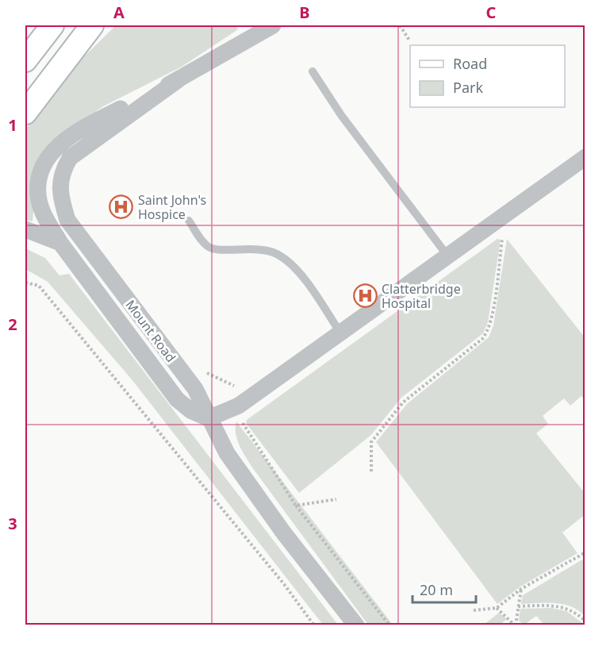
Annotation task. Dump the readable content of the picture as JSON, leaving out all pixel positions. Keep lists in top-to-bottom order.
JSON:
{
  "streets": {
    "street": ["Mount Road"]
  },
  "places": {
    "hospital": ["Saint John's Hospice", "Clatterbridge Hospital"]
  },
  "legend": ["Road", "Park"],
  "scale_bar": "20 m",
  "grid": {
    "columns": ["A", "B", "C"],
    "rows": ["1", "2", "3"]
  }
}
